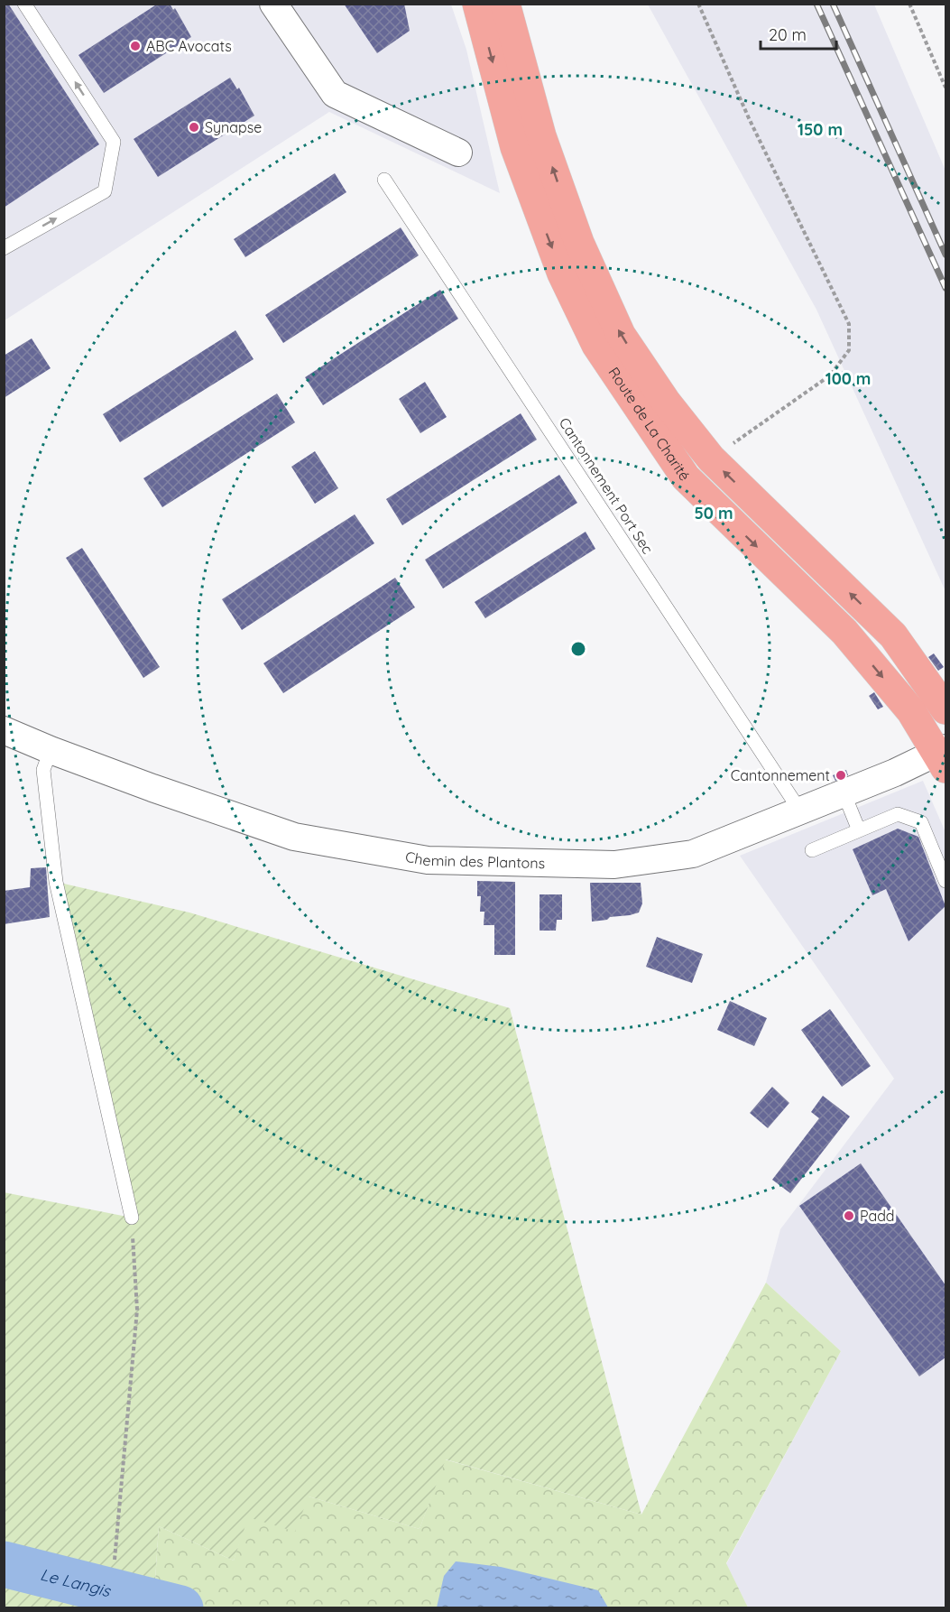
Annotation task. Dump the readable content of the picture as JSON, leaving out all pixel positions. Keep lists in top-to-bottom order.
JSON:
{
  "streets": {
    "main road": ["Route de La Charité"],
    "street": ["Chemin des Plantons"],
    "lane": ["Cantonnement Port Sec"]
  },
  "crossings": [
    ["Route de La Charité", "Chemin des Plantons"],
    ["Cantonnement Port Sec", "Chemin des Plantons"]
  ],
  "water": ["Le Langis"],
  "places": [
    "ABC Avocats",
    "Synapse",
    "Cantonnement",
    "Padd"
  ],
  "scale_bar": "20 m",
  "rings": ["150 m", "100 m", "50 m"]
}
